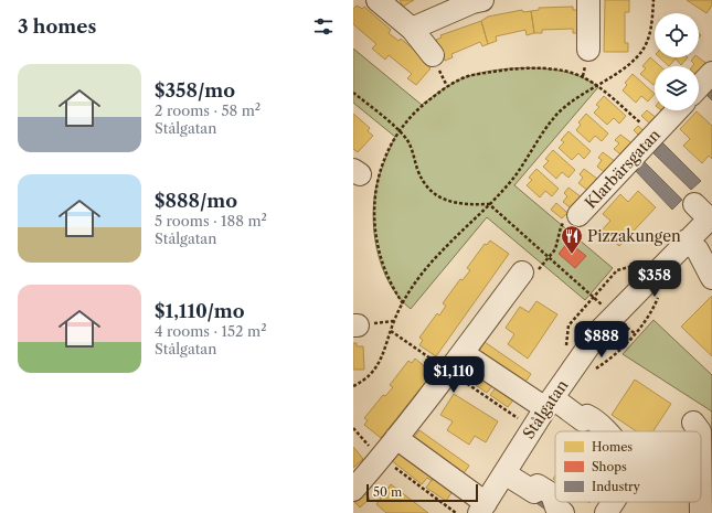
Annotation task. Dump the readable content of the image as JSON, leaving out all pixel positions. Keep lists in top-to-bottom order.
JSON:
{
  "streets": {
    "street": ["Klarbärsgatan", "Stålgatan"]
  },
  "places": {
    "restaurant": ["Pizzakungen"]
  },
  "legend": ["Homes", "Shops", "Industry"],
  "scale_bar": "50 m",
  "page": {
    "heading": "3 homes",
    "list": [
      {
        "name": "$358/mo",
        "note": "2 rooms · 58 m² · Stålgatan"
      },
      {
        "name": "$888/mo",
        "note": "5 rooms · 188 m² · Stålgatan"
      },
      {
        "name": "$1,110/mo",
        "note": "4 rooms · 152 m² · Stålgatan"
      }
    ],
    "price": ["$358", "$888", "$1,110"],
    "scale": "50 m"
  }
}
